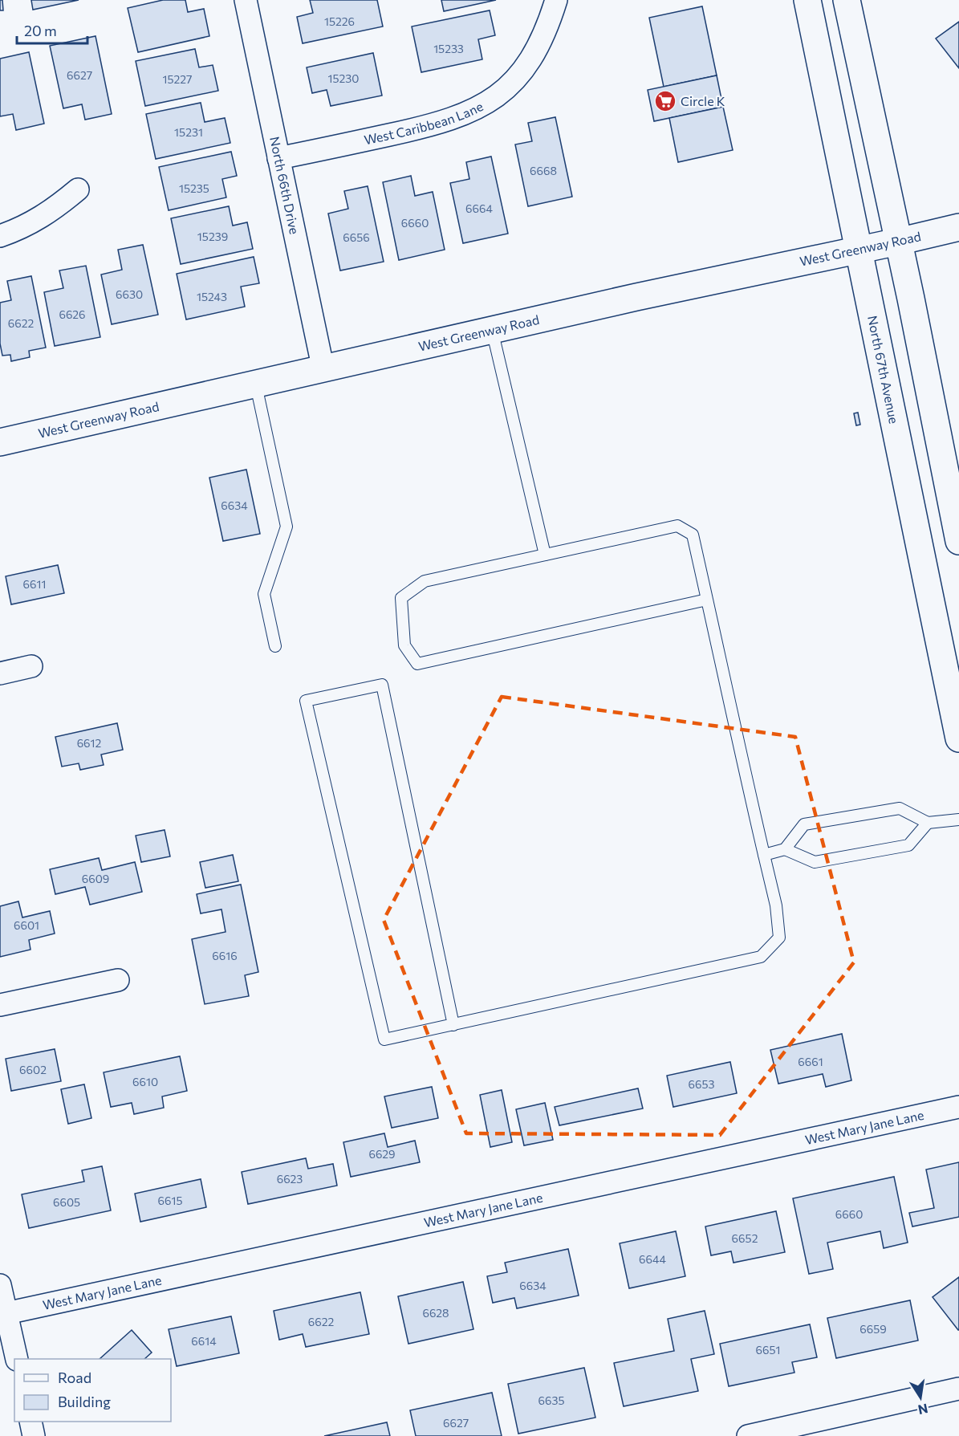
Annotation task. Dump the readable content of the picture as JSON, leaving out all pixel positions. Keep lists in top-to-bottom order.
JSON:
{
  "streets": {
    "main road": ["West Greenway Road", "North 67th Avenue"],
    "street": ["West Caribbean Lane", "North 66th Drive", "West Mary Jane Lane"]
  },
  "crossings": [
    ["West Caribbean Lane", "North 66th Drive"],
    ["North 66th Drive", "West Greenway Road"],
    ["West Greenway Road", "North 67th Avenue"]
  ],
  "places": {
    "supermarket": ["Circle K"]
  },
  "house_numbers": [
    "15226",
    "15233",
    "6627",
    "15230",
    "15227",
    "15231",
    "6668",
    "15235",
    "6664",
    "6660",
    "15239",
    "6656",
    "6630",
    "15243",
    "6626",
    "6622",
    "6634",
    "6611",
    "6612",
    "6609",
    "6601",
    "6616",
    "6661",
    "6602",
    "6610",
    "6653",
    "6629",
    "6623",
    "6615",
    "6605",
    "6660",
    "6652",
    "6644",
    "6634",
    "6628",
    "6622",
    "6659",
    "6614",
    "6651",
    "6635",
    "6627"
  ],
  "legend": ["Road", "Building"],
  "scale_bar": "20 m",
  "north": "bottom"
}
